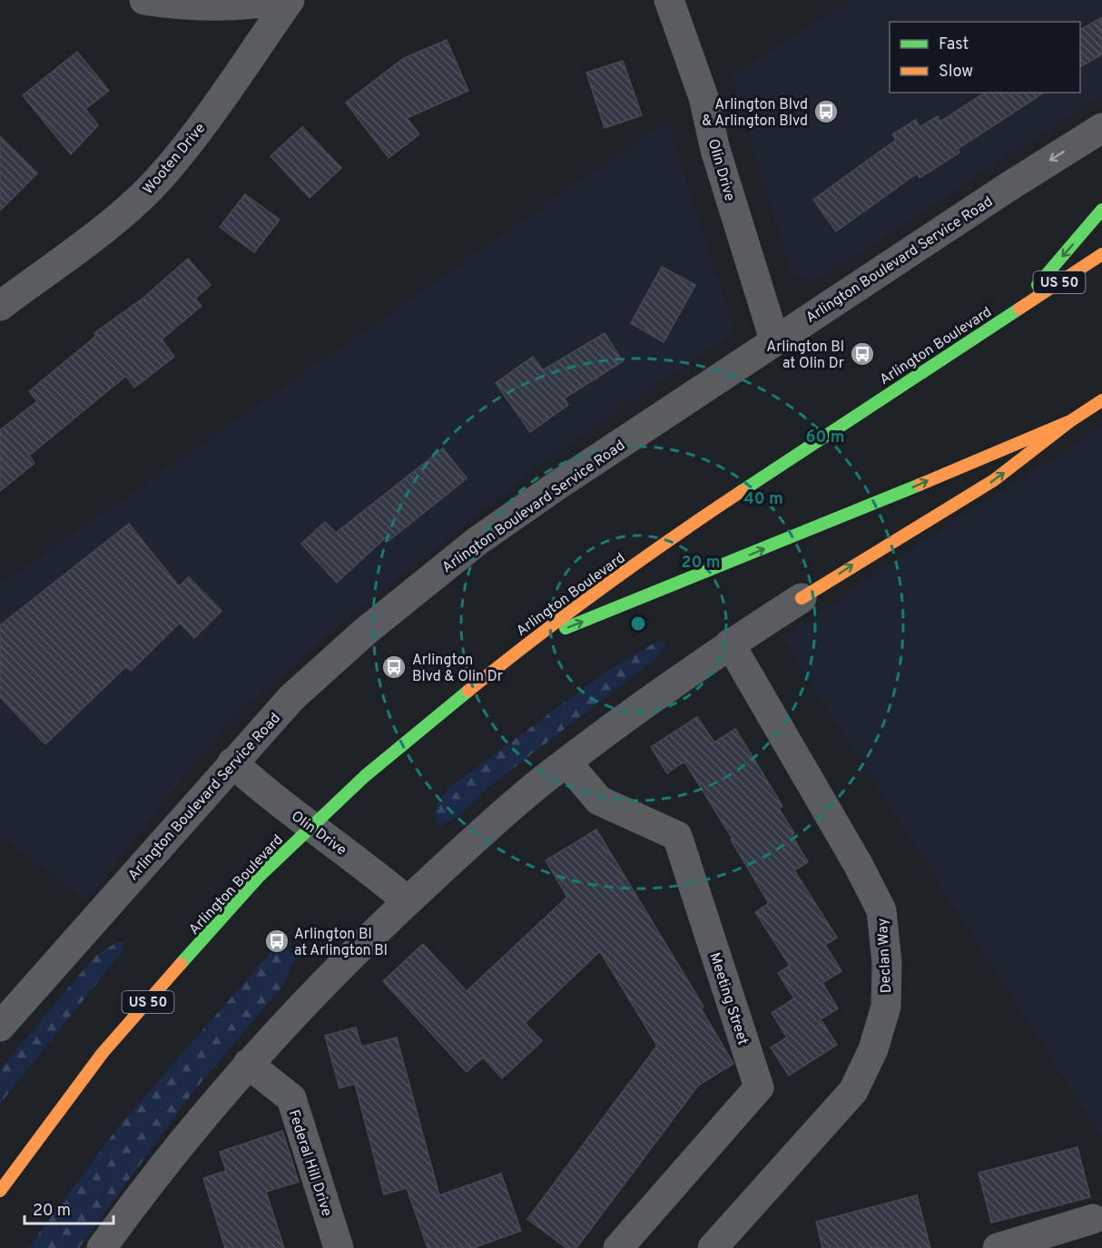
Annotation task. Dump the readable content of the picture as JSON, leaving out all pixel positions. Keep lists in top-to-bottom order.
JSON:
{
  "streets": {
    "main road": ["US 50", "Arlington Boulevard"],
    "street": [
      "Wooten Drive",
      "Olin Drive",
      "Arlington Boulevard Service Road",
      "Declan Way",
      "Meeting Street",
      "Federal Hill Drive"
    ]
  },
  "crossings": [
    ["Olin Drive", "Arlington Boulevard Service Road"],
    ["Olin Drive", "Arlington Boulevard"]
  ],
  "places": {
    "bus stop": [
      "Arlington Blvd & Arlington Blvd",
      "Arlington Bl at Olin Dr",
      "Arlington Blvd & Olin Dr",
      "Arlington Bl at Arlington Bl"
    ]
  },
  "legend": ["Fast", "Slow"],
  "scale_bar": "20 m",
  "rings": ["60 m", "40 m", "20 m"]
}
